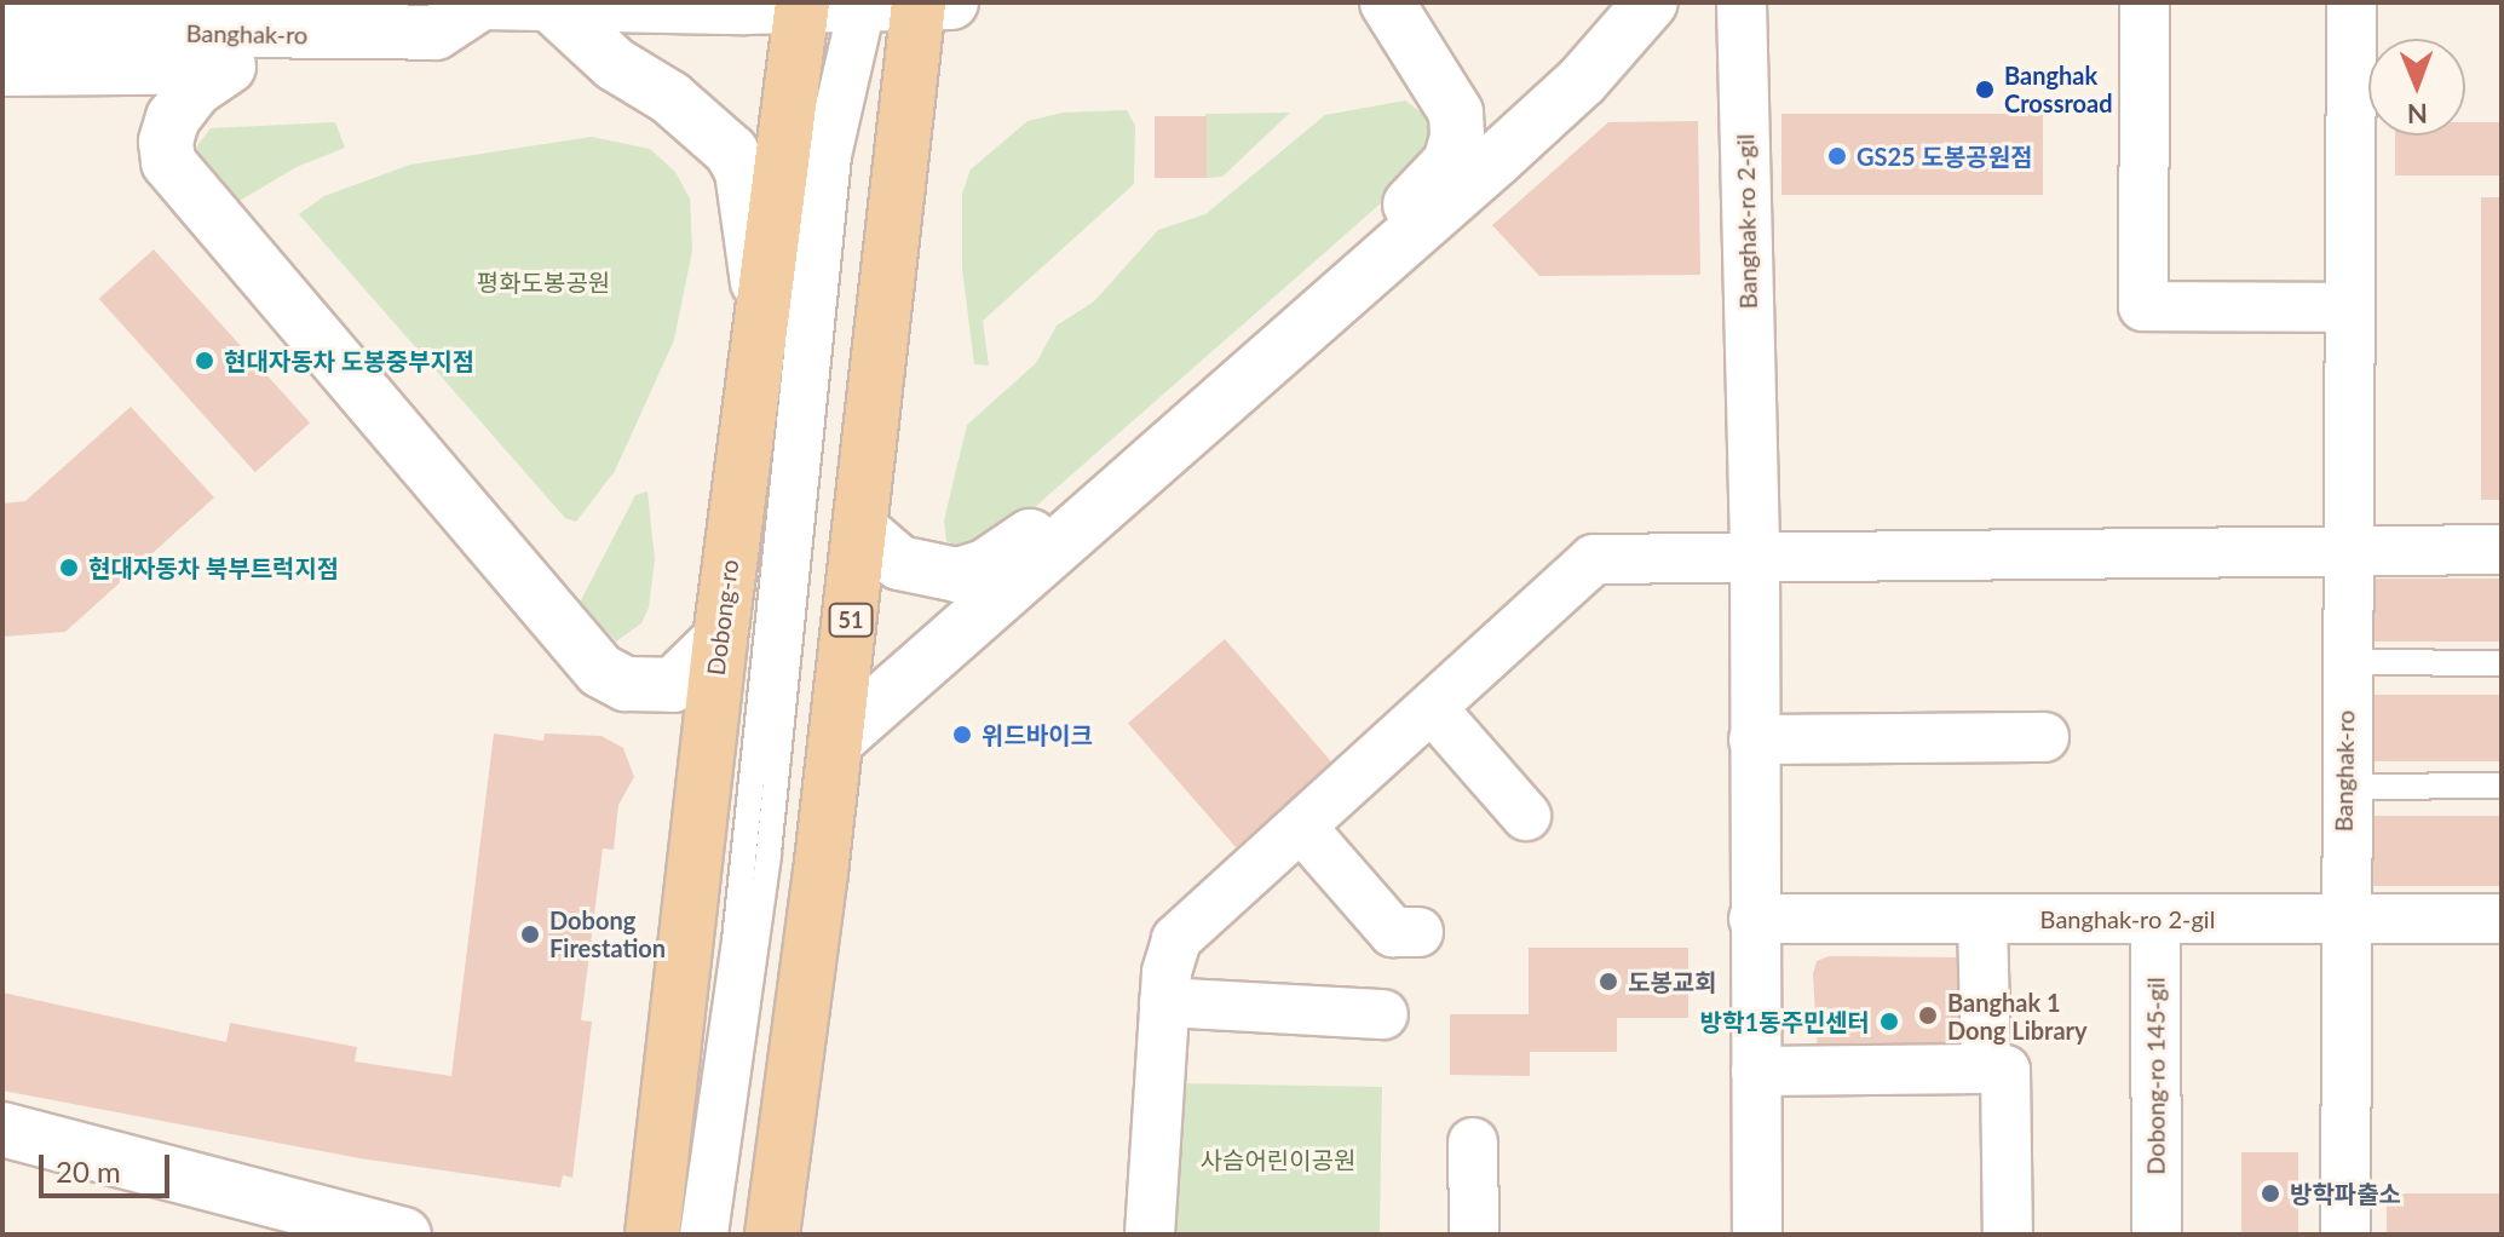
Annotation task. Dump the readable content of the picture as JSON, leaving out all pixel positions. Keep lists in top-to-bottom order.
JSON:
{
  "streets": {
    "main road": ["Banghak-ro", "Dobong-ro", "51"],
    "street": ["Banghak-ro 2-gil", "Dobong-ro 145-gil"]
  },
  "crossings": [
    ["Banghak-ro", "Banghak-ro 2-gil"],
    ["Banghak-ro", "Dobong-ro"],
    ["Banghak-ro", "51"],
    ["Banghak-ro 2-gil", "Dobong-ro 145-gil"],
    ["Dobong-ro", "51"]
  ],
  "parks": ["평화도봉공원", "사슴어린이공원"],
  "places": [
    "Banghak Crossroad",
    "GS25 도봉공원점",
    "현대자동차 도봉중부지점",
    "현대자동차 북부트럭지점",
    "위드바이크",
    "Dobong Firestation",
    "도봉교회",
    "Banghak 1 Dong Library",
    "방학1동주민센터",
    "방학파출소"
  ],
  "scale_bar": "20 m",
  "north": "bottom"
}
